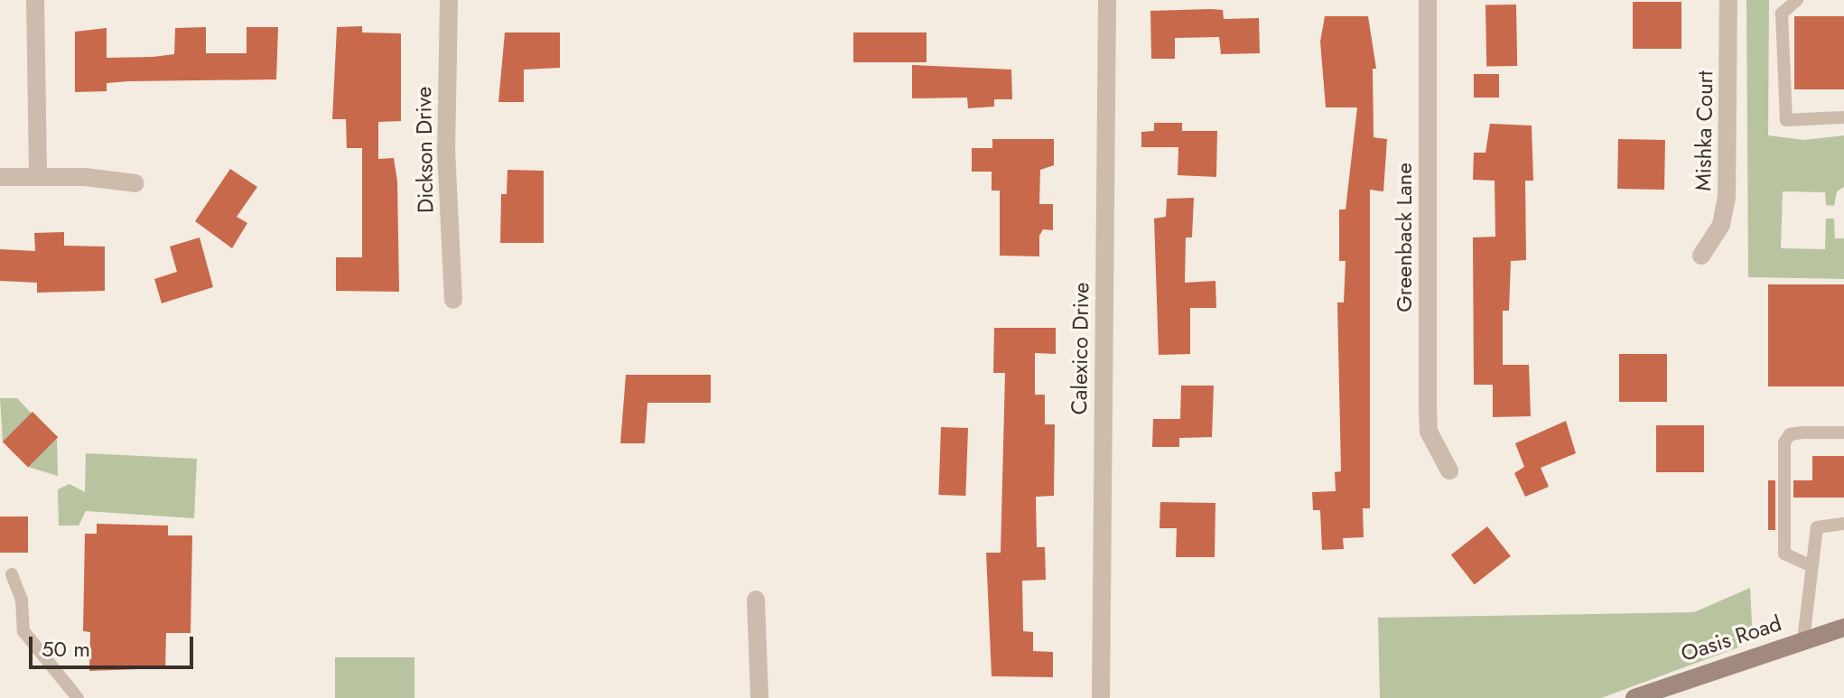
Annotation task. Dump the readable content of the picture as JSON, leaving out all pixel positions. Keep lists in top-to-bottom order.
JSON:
{
  "streets": {
    "main road": ["Oasis Road"],
    "street": [
      "Mishka Court",
      "Dickson Drive",
      "Greenback Lane",
      "Calexico Drive"
    ]
  },
  "scale_bar": "50 m"
}
